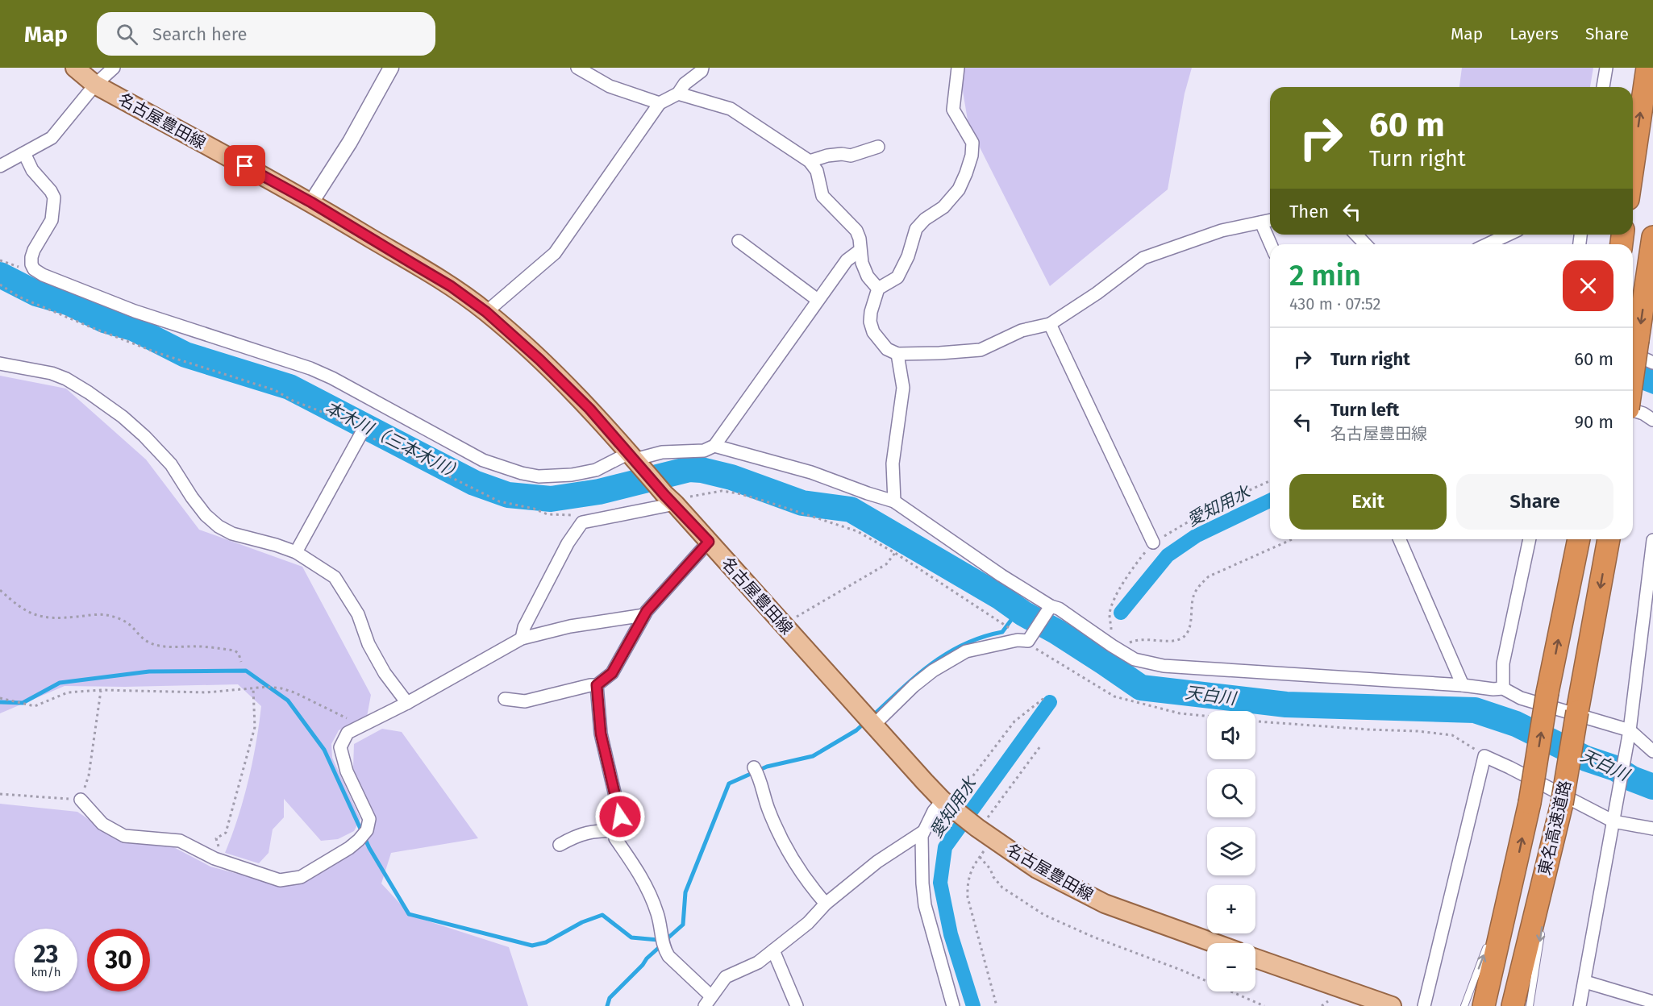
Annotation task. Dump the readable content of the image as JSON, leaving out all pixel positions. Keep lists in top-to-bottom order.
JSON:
{
  "streets": {
    "highway": ["東名高速道路"],
    "main road": ["名古屋豊田線"]
  },
  "water": ["本木川（三本木川）", "愛知用水", "天白川"],
  "page": {
    "header": "Map",
    "search": "Search here",
    "nav": ["Map", "Layers", "Share"],
    "turn": ["60 m", "Turn right"],
    "then": "Then",
    "heading": ["2 min", "430 m · 07:52"],
    "list": [
      {
        "name": "Turn right",
        "value": "60 m"
      },
      {
        "name": "Turn left",
        "note": "名古屋豊田線",
        "value": "90 m"
      }
    ],
    "buttons": ["Exit", "Share"],
    "map_buttons": ["+", "−"],
    "speed": "23 km/h",
    "limit": "30"
  }
}
